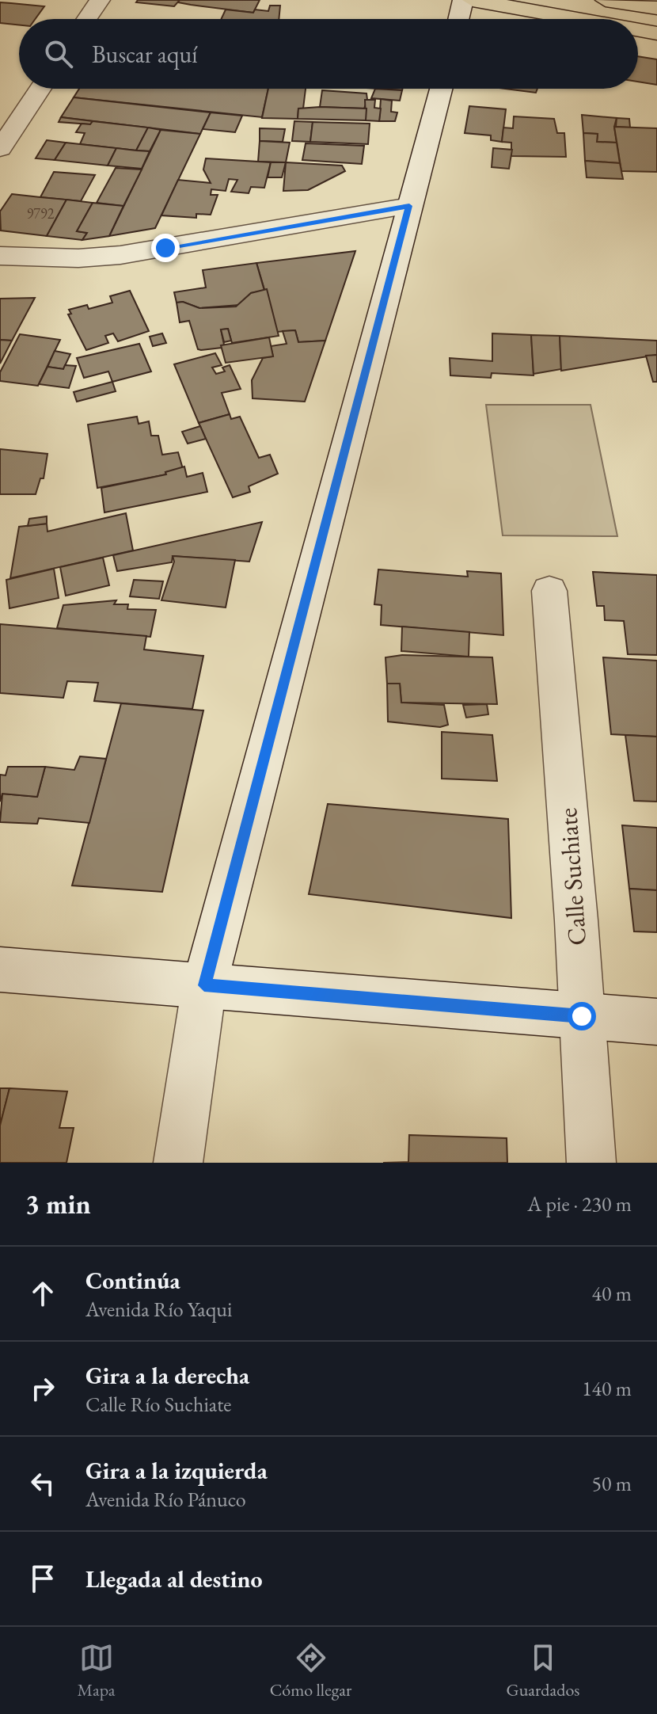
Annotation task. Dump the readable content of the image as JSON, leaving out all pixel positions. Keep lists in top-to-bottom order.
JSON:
{
  "streets": {
    "street": ["Calle Suchiate"]
  },
  "house_numbers": ["9792"],
  "page": {
    "search": "Buscar aquí",
    "heading": ["3 min", "A pie · 230 m"],
    "list": [
      ["Continúa", "Avenida Río Yaqui", "40 m"],
      ["Gira a la derecha", "Calle Río Suchiate", "140 m"],
      ["Gira a la izquierda", "Avenida Río Pánuco", "50 m"],
      "Llegada al destino"
    ],
    "nav": ["Mapa", "Cómo llegar", "Guardados"]
  }
}
